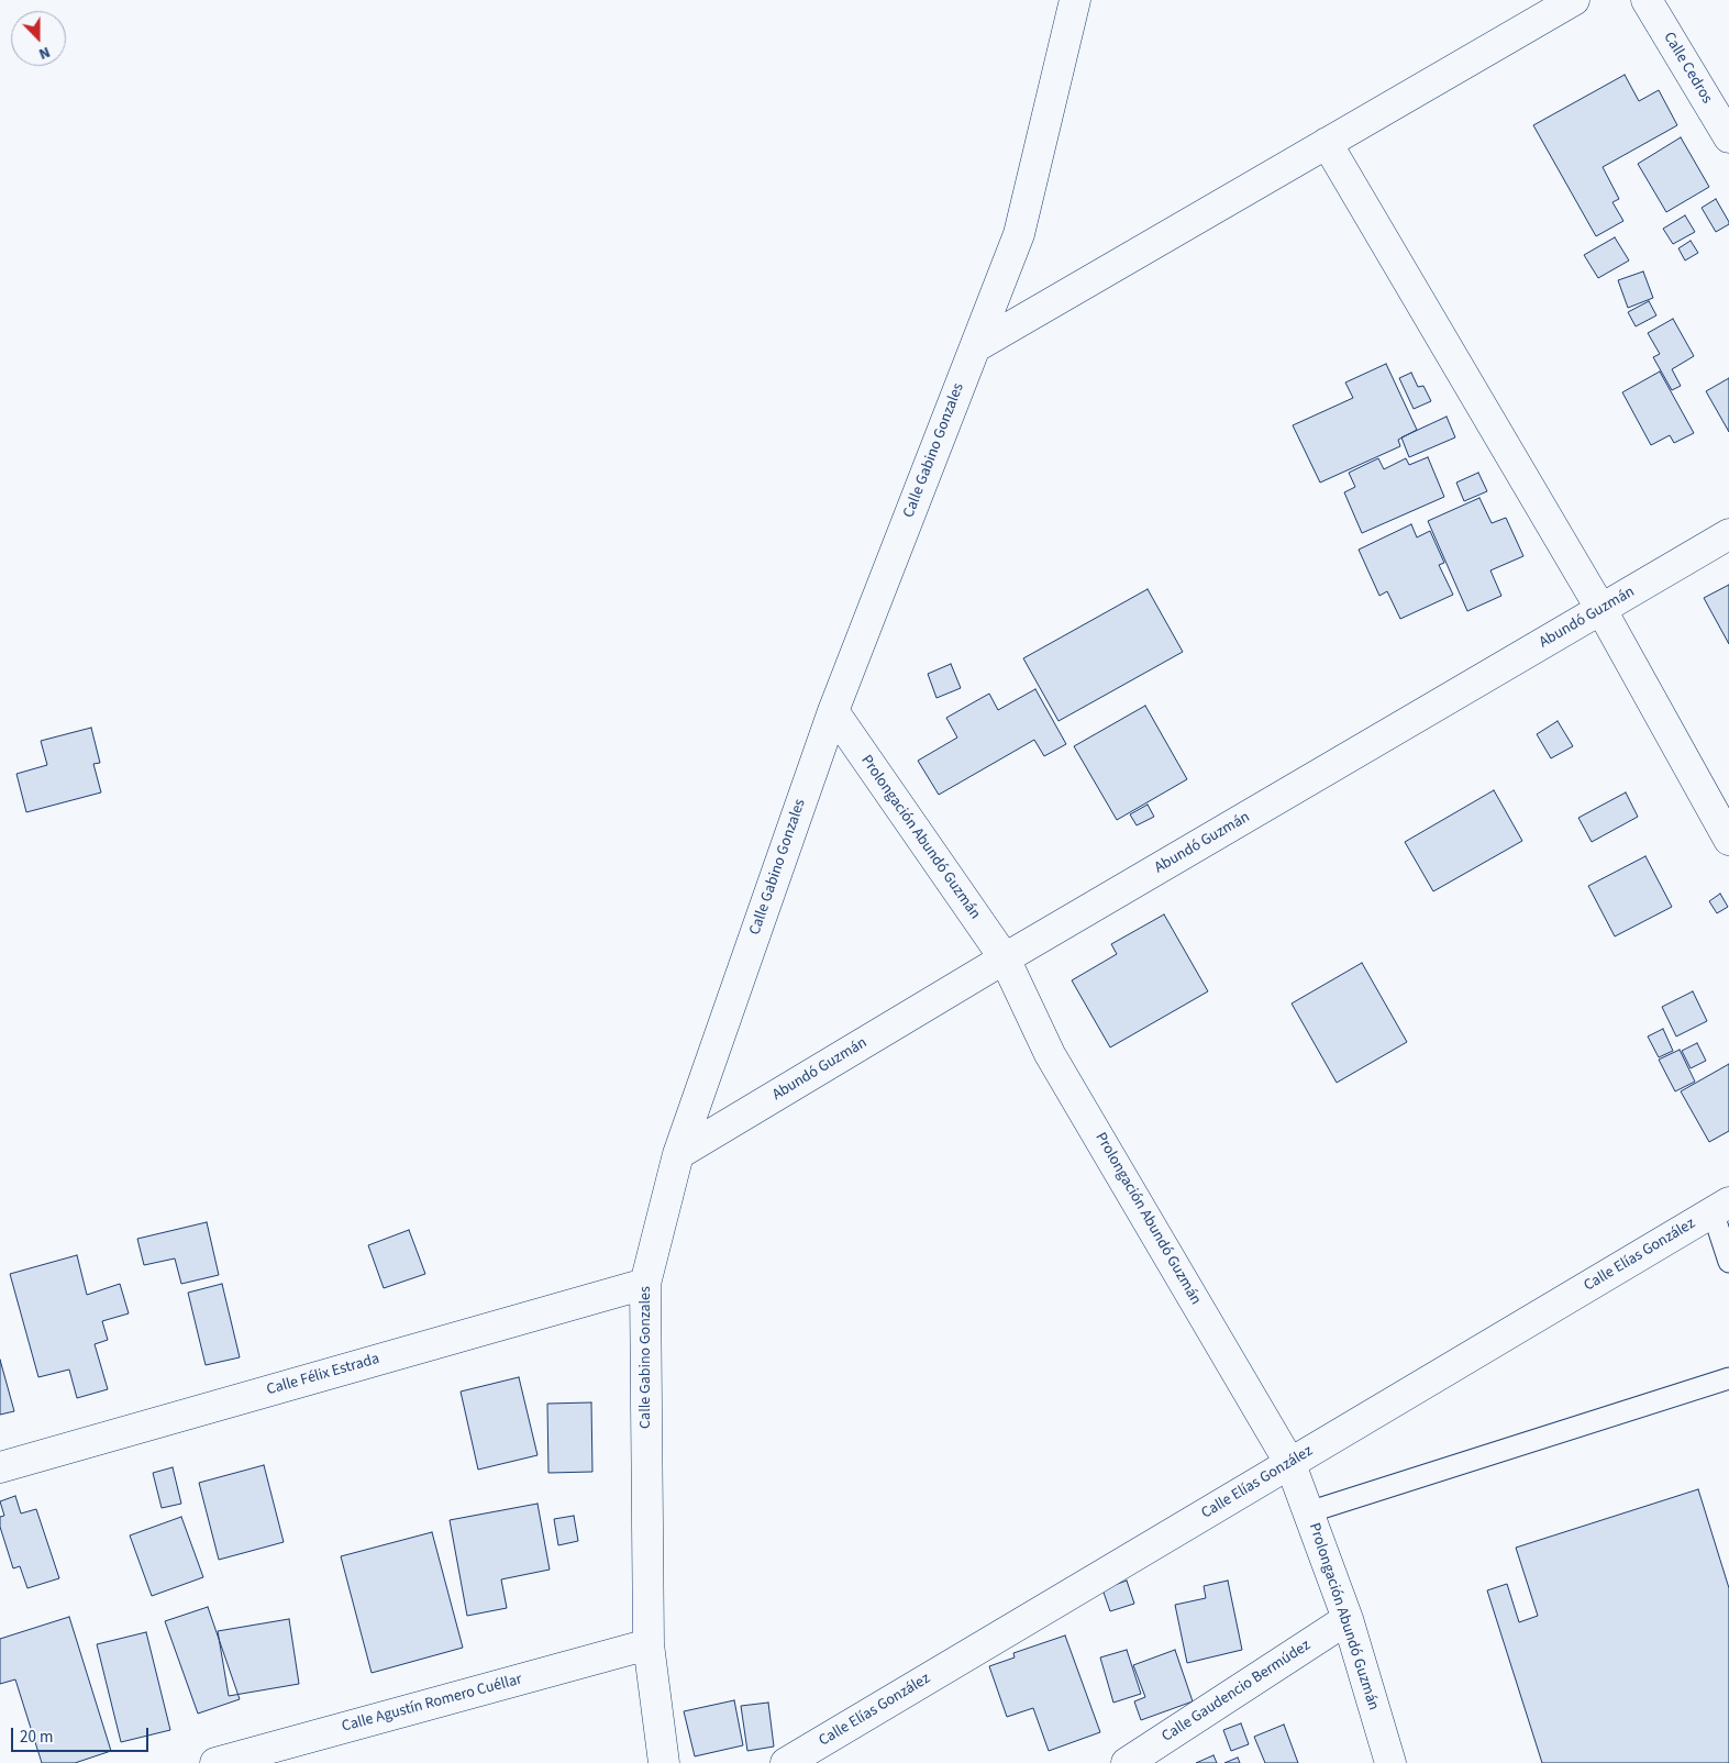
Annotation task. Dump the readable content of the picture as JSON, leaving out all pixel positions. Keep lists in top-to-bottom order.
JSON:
{
  "streets": {
    "street": [
      "Calle Cedros",
      "Calle Gabino Gonzales",
      "Abundó Guzmán",
      "Prolongación Abundó Guzmán",
      "Calle Elías González",
      "Calle Félix Estrada",
      "Calle Gaudencio Bermúdez",
      "Calle Agustín Romero Cuéllar"
    ]
  },
  "crossings": [
    ["Calle Gabino Gonzales", "Abundó Guzmán"],
    ["Calle Gabino Gonzales", "Prolongación Abundó Guzmán"],
    ["Calle Gabino Gonzales", "Calle Félix Estrada"],
    ["Calle Gabino Gonzales", "Calle Agustín Romero Cuéllar"],
    ["Abundó Guzmán", "Prolongación Abundó Guzmán"],
    ["Prolongación Abundó Guzmán", "Calle Elías González"],
    ["Prolongación Abundó Guzmán", "Calle Gaudencio Bermúdez"]
  ],
  "scale_bar": "20 m",
  "north": "bottom"
}
